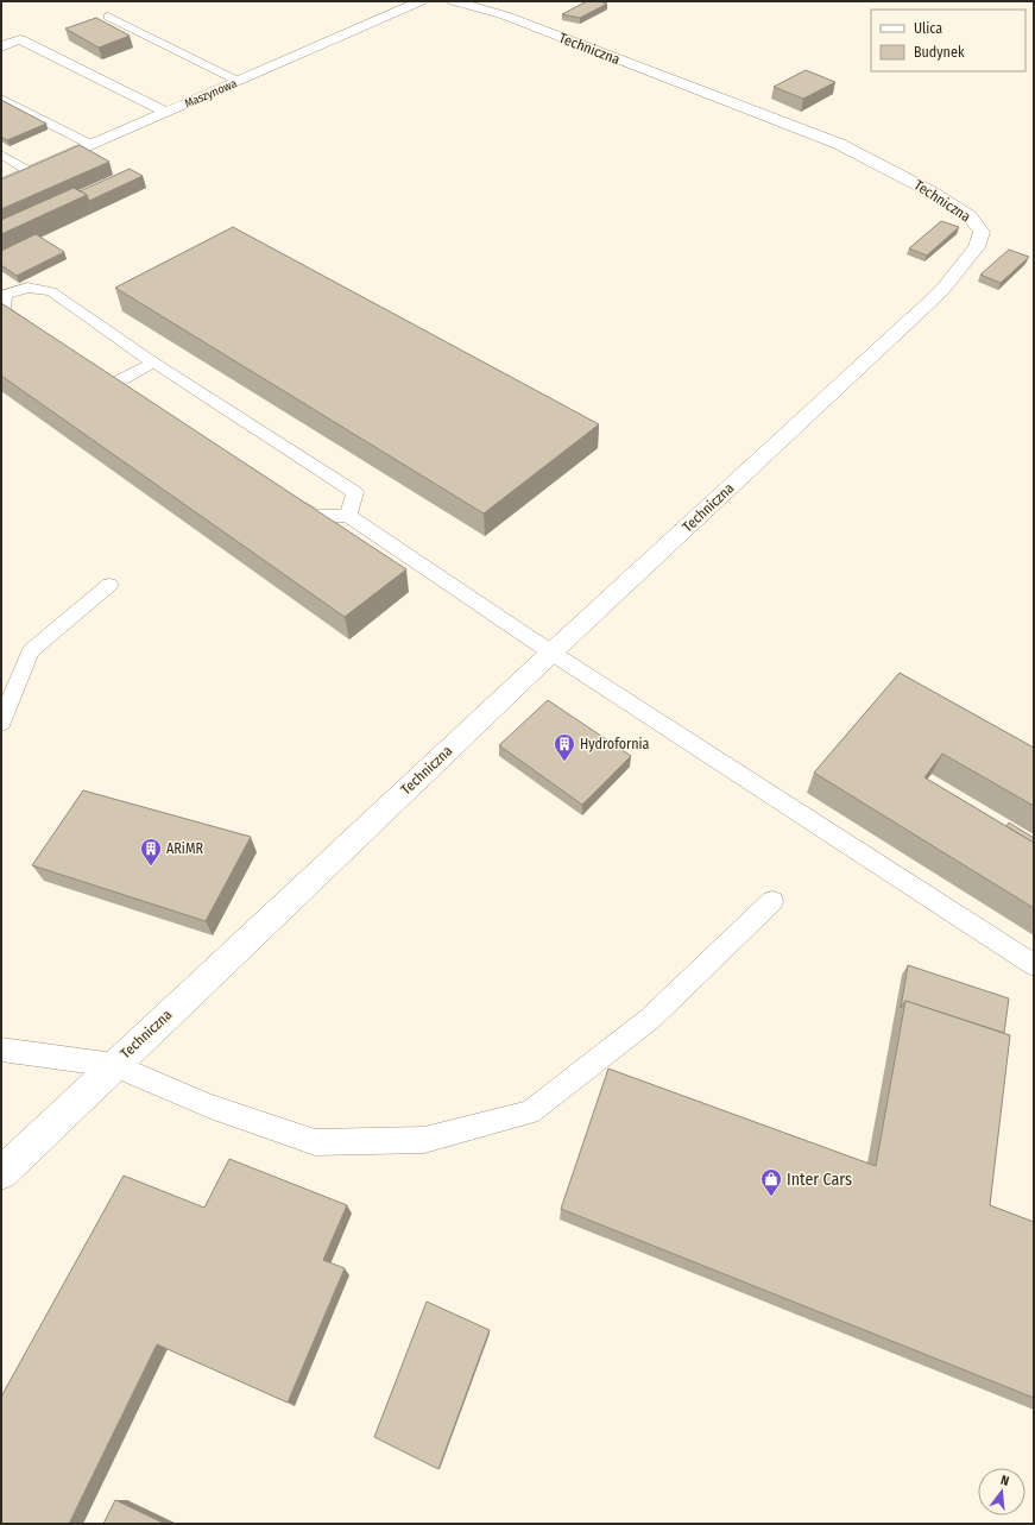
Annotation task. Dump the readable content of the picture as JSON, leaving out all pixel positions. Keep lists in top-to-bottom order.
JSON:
{
  "streets": {
    "street": ["Techniczna", "Maszynowa"]
  },
  "places": {
    "building": ["Hydrofornia", "ARiMR"],
    "shop": ["Inter Cars"]
  },
  "legend": ["Ulica", "Budynek"],
  "north": "top"
}
